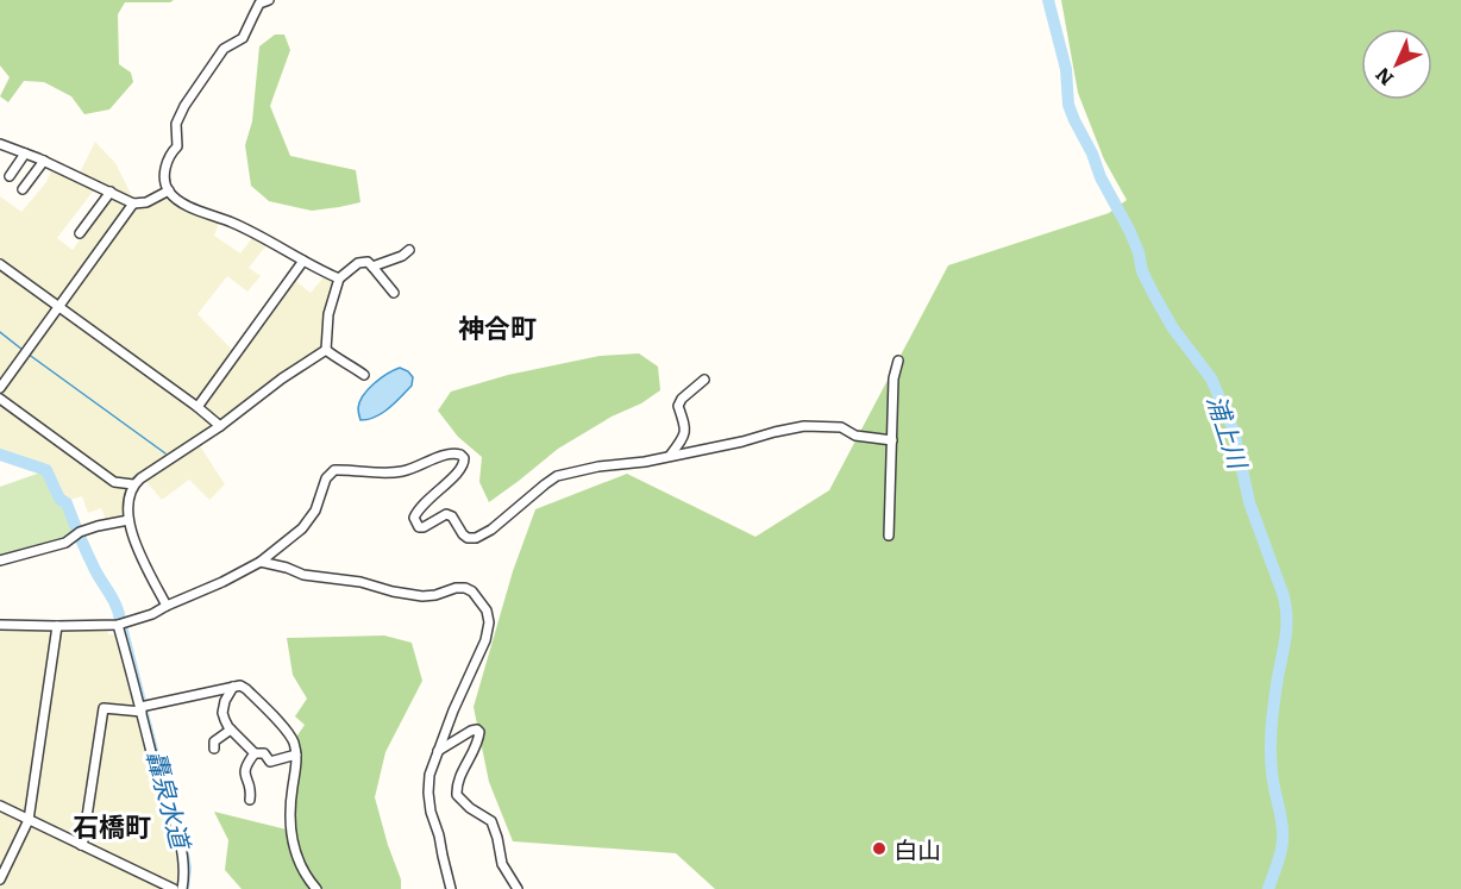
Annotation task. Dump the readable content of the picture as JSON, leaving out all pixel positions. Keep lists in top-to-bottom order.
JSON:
{
  "districts": ["神合町", "石橋町"],
  "water": ["浦上川", "轟泉水道"],
  "places": ["白山"],
  "north": "bottom left"
}
